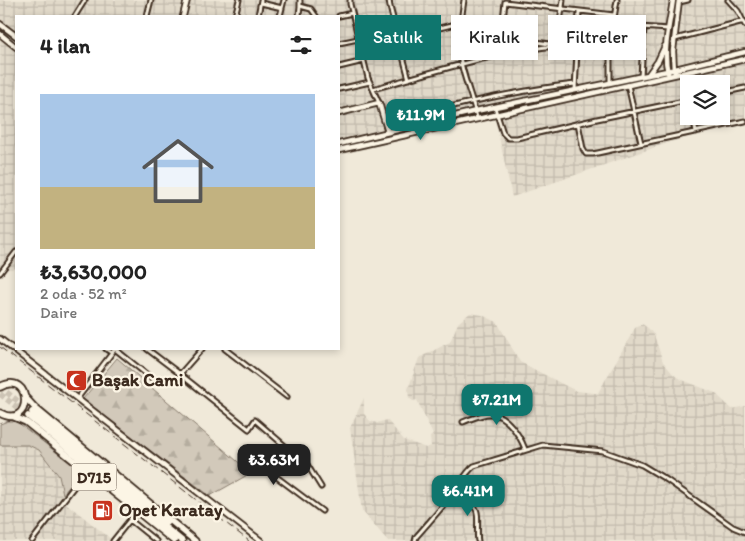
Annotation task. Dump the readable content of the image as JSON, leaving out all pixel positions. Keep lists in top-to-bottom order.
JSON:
{
  "streets": {
    "highway": ["D715"]
  },
  "places": {
    "mosque": ["Başak Cami"],
    "fuel station": ["Opet Karatay"]
  },
  "page": {
    "chip": ["Satılık", "Kiralık", "Filtreler"],
    "heading": "4 ilan",
    "list": [
      {
        "name": "₺3,630,000",
        "note": "2 oda · 52 m² · Daire"
      }
    ],
    "price": [
      "₺11.9M",
      "₺7.21M",
      "₺3.63M",
      "₺6.41M"
    ]
  }
}
